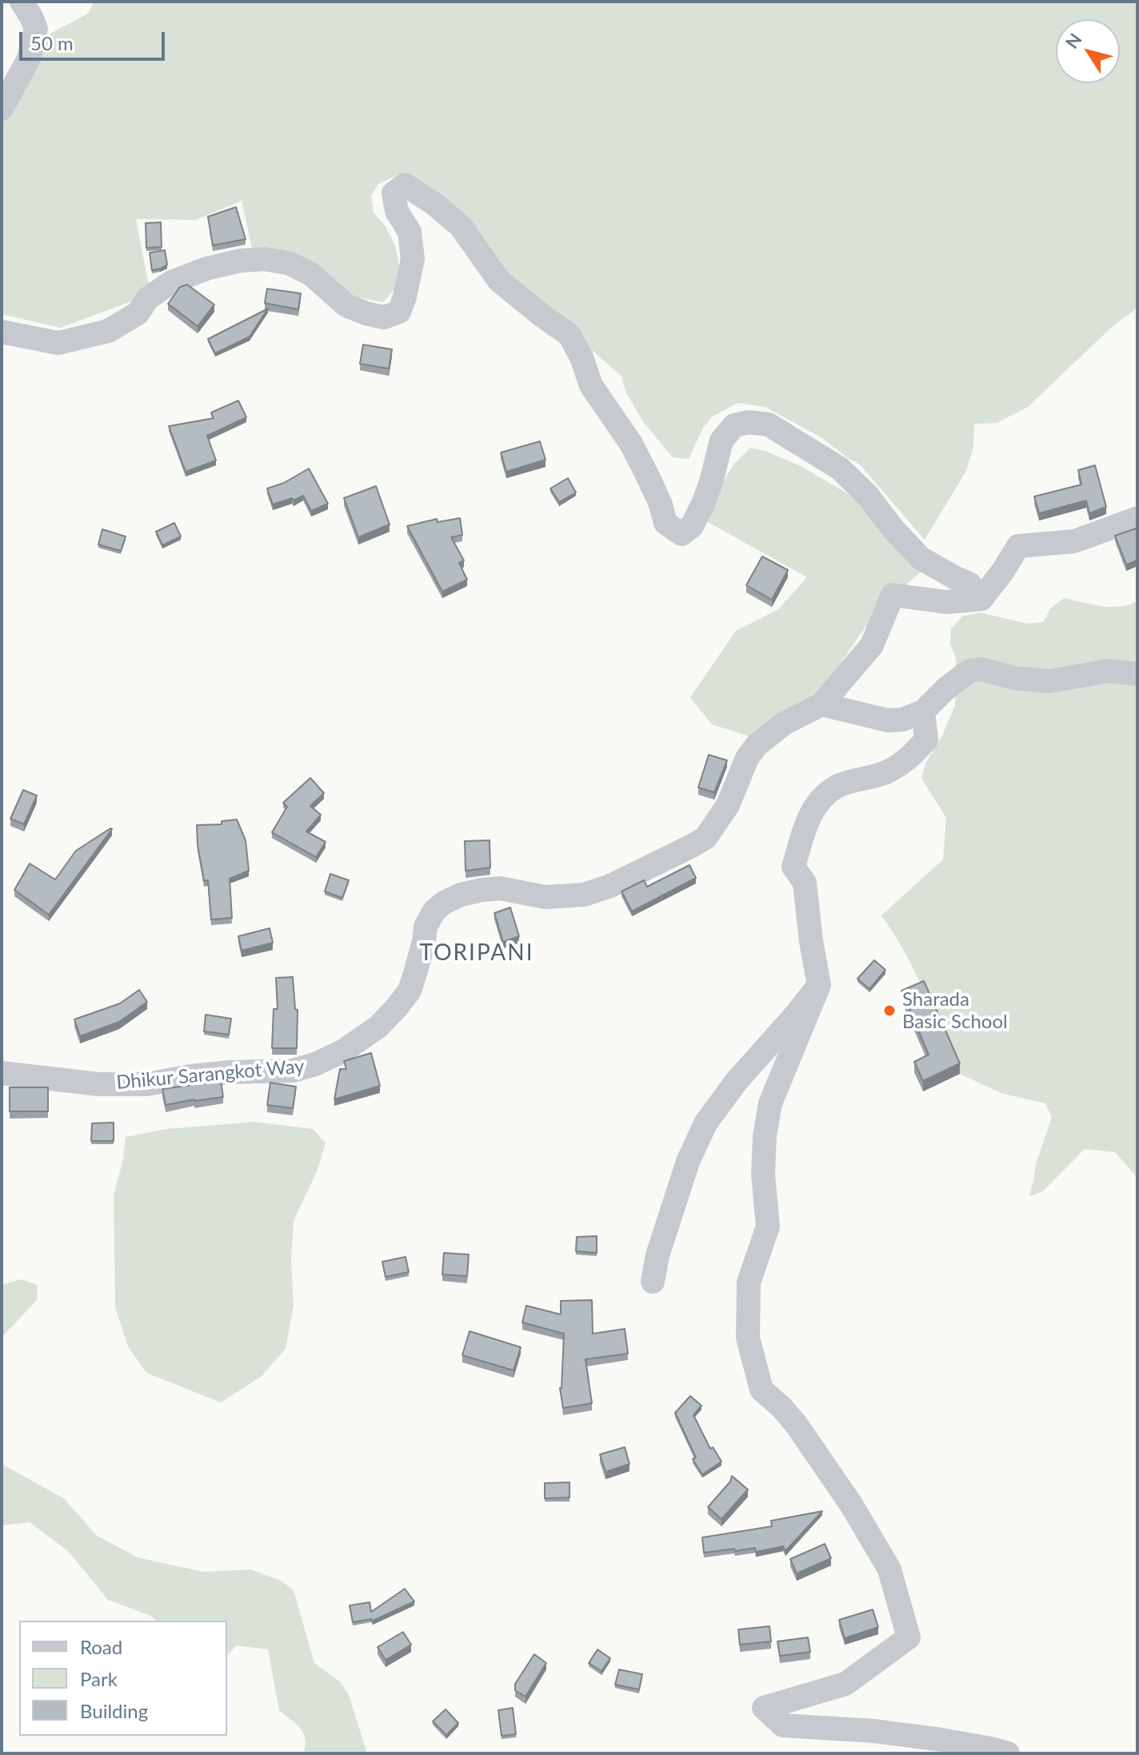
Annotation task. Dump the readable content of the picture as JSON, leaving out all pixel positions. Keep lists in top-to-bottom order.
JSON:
{
  "streets": {
    "street": ["Dhikur Sarangkot Way"]
  },
  "districts": ["TORIPANI"],
  "places": ["Sharada Basic School"],
  "legend": ["Road", "Park", "Building"],
  "scale_bar": "50 m",
  "north": "top left"
}
